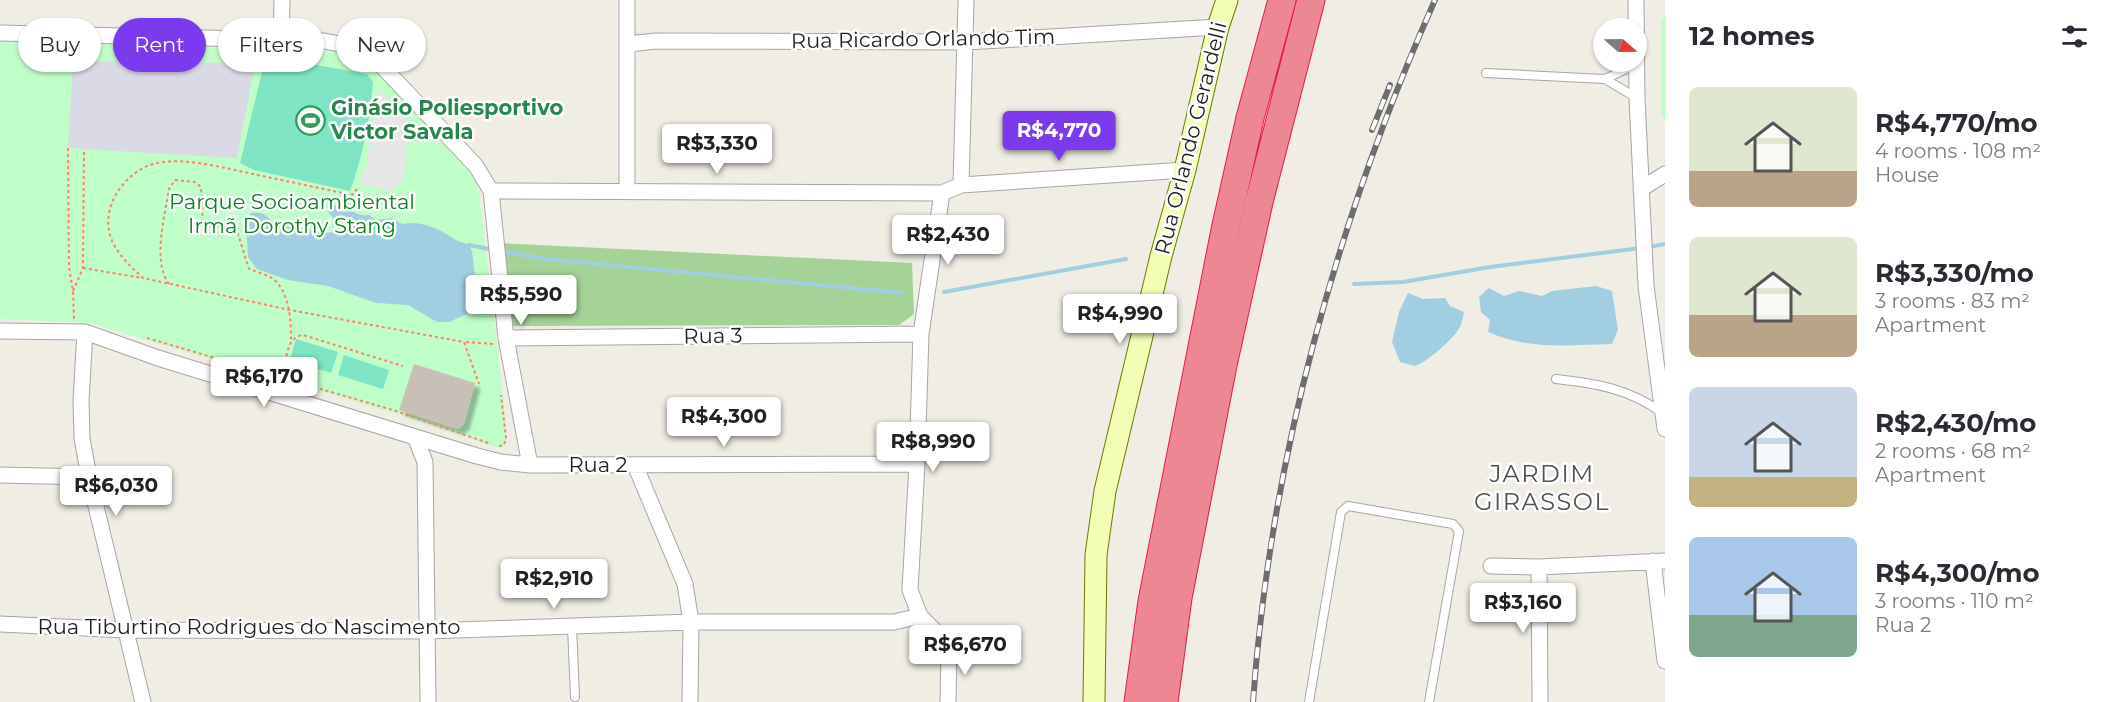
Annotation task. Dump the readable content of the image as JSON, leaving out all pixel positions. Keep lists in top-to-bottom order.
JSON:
{
  "streets": {
    "street": [
      "Rua Ricardo Orlando Tim",
      "Rua Orlando Gerardelli",
      "Rua 3",
      "Rua 2",
      "Rua Tiburtino Rodrigues do Nascimento"
    ]
  },
  "crossings": [
    ["Rua Ricardo Orlando Tim", "Rua Orlando Gerardelli"]
  ],
  "districts": ["JARDIM GIRASSOL"],
  "parks": ["Parque Socioambiental Irmã Dorothy Stang"],
  "places": {
    "sports": ["Ginásio Poliesportivo Victor Savala"]
  },
  "north": "right",
  "page": {
    "heading": "12 homes",
    "chip": [
      "Buy",
      "Rent",
      "Filters",
      "New"
    ],
    "list": [
      {
        "name": "R$4,770/mo",
        "note": "4 rooms · 108 m² · House"
      },
      {
        "name": "R$3,330/mo",
        "note": "3 rooms · 83 m² · Apartment"
      },
      {
        "name": "R$2,430/mo",
        "note": "2 rooms · 68 m² · Apartment"
      },
      {
        "name": "R$4,300/mo",
        "note": "3 rooms · 110 m² · Rua 2"
      }
    ],
    "price": [
      "R$4,770",
      "R$3,330",
      "R$2,430",
      "R$5,590",
      "R$4,990",
      "R$6,170",
      "R$4,300",
      "R$8,990",
      "R$6,030",
      "R$2,910",
      "R$3,160",
      "R$6,670"
    ]
  }
}
